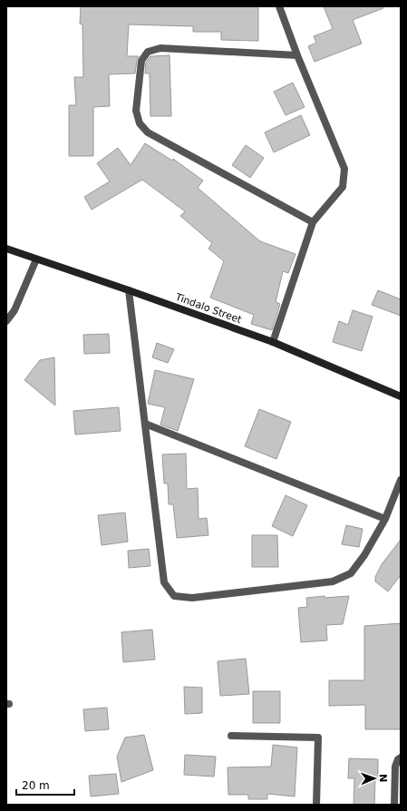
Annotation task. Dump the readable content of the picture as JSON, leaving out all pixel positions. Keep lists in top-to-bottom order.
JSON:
{
  "streets": {
    "main road": ["Tindalo Street"]
  },
  "scale_bar": "20 m",
  "north": "right"
}
